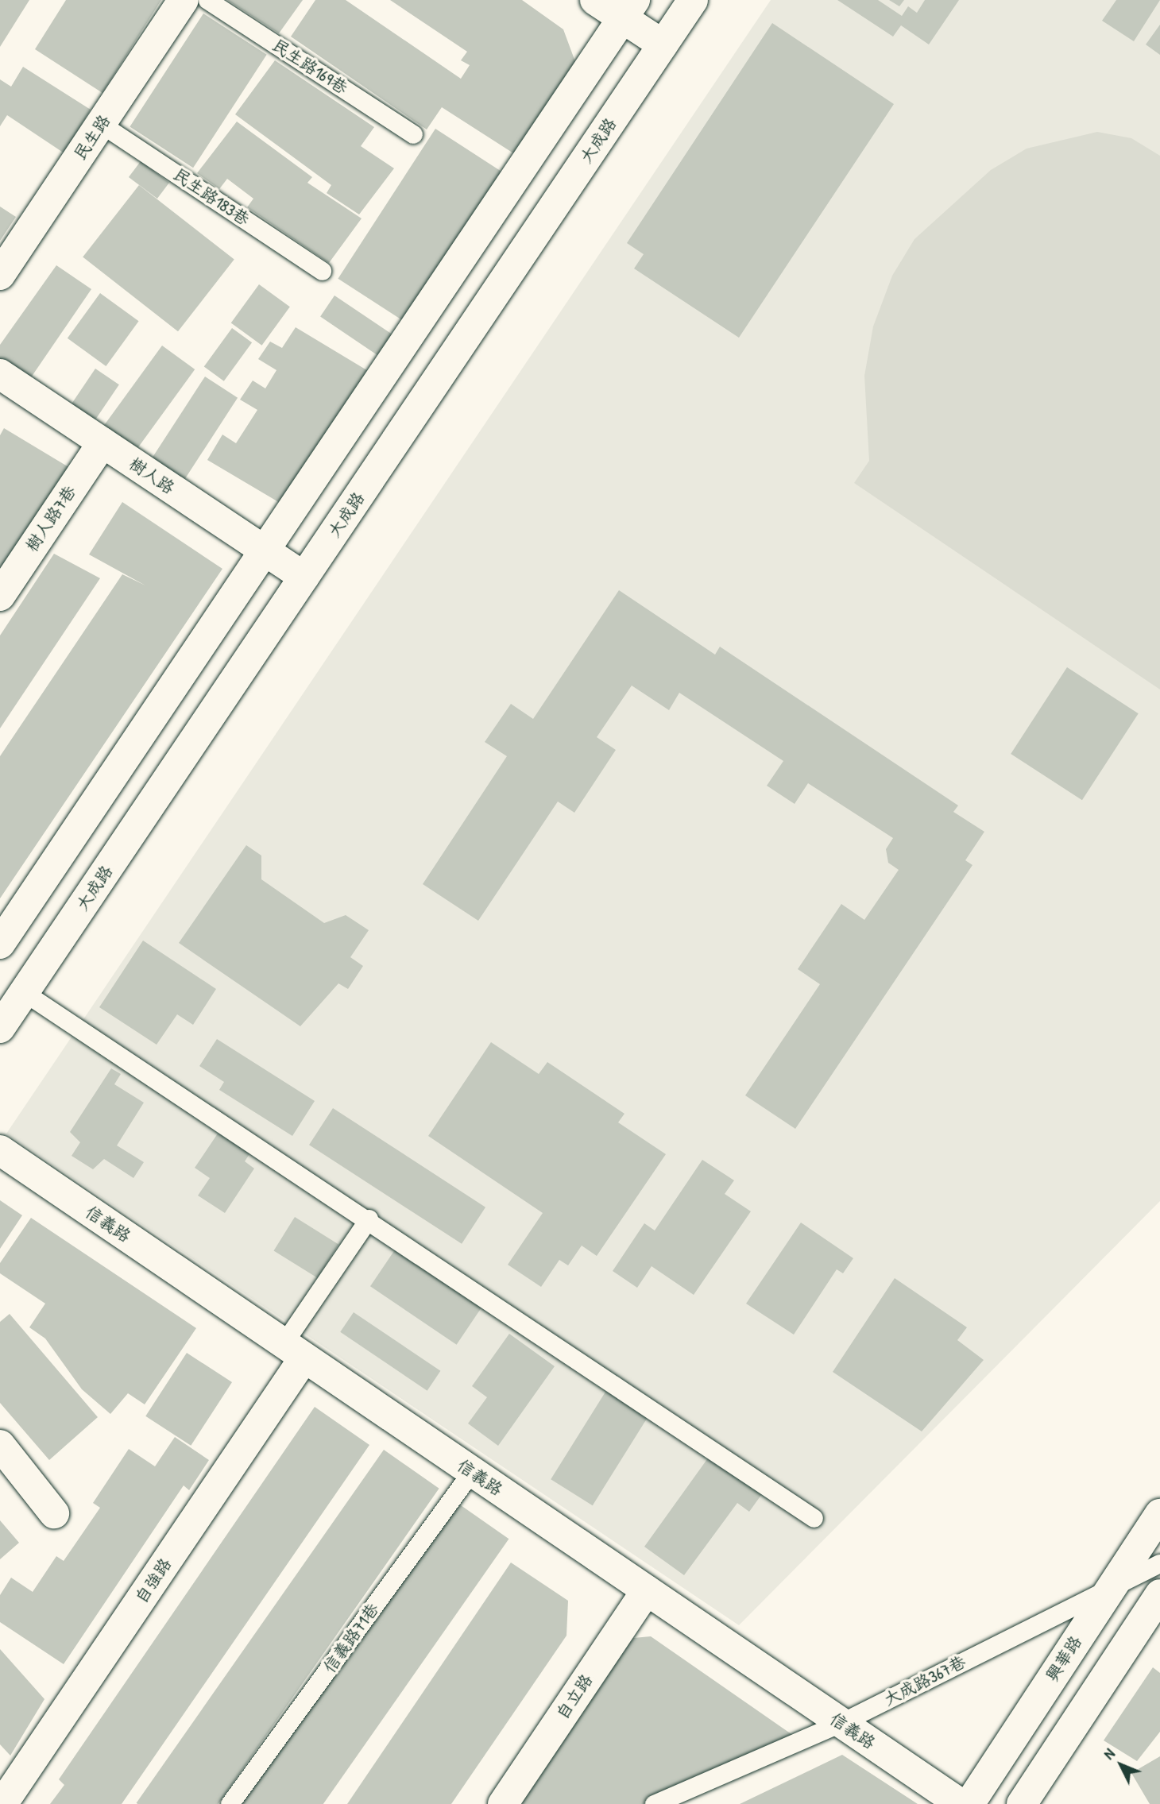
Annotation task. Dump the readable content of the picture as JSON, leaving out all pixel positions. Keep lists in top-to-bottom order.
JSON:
{
  "streets": {
    "street": [
      "民生路",
      "大成路",
      "樹人路",
      "樹人路7巷",
      "信義路",
      "自強路",
      "興華路",
      "自立路"
    ],
    "lane": [
      "民生路169巷",
      "民生路183巷",
      "信義路71巷",
      "大成路367巷"
    ]
  },
  "crossings": [
    ["民生路", "民生路183巷"],
    ["大成路", "樹人路"],
    ["樹人路", "樹人路7巷"],
    ["信義路", "自強路"],
    ["信義路", "信義路71巷"],
    ["信義路", "大成路367巷"],
    ["信義路", "自立路"],
    ["興華路", "大成路367巷"]
  ],
  "north": "top left"
}
